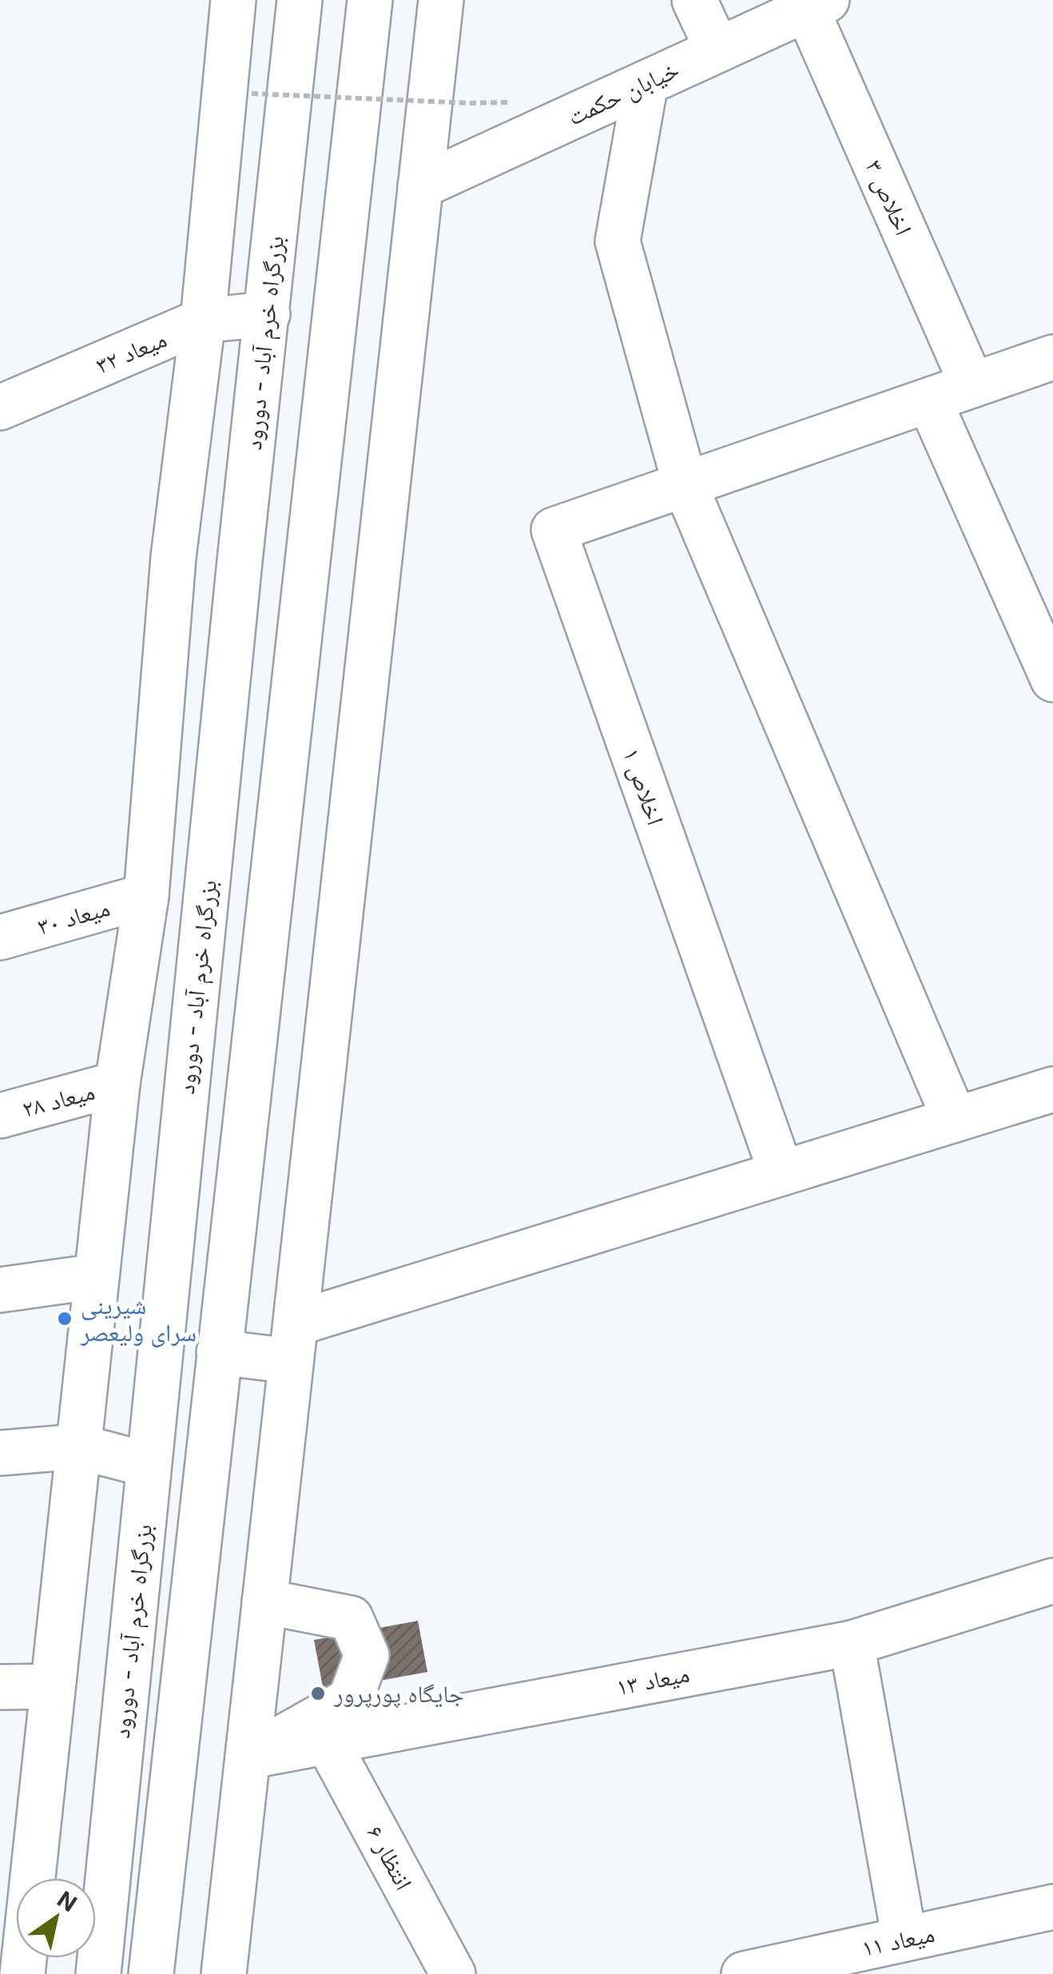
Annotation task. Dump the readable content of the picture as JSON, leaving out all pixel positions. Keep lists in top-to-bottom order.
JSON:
{
  "streets": {
    "main road": [
      "خیابان حکمت",
      "اخلاص ۳",
      "بزرگراه خرم آباد - دورود",
      "میعاد ۳۲",
      "اخلاص ۱",
      "میعاد ۳۰",
      "میعاد ۲۸",
      "میعاد ۱۳",
      "انتظار ۶",
      "میعاد ۱۱"
    ]
  },
  "crossings": [
    ["خیابان حکمت", "اخلاص ۳"],
    ["بزرگراه خرم آباد - دورود", "میعاد ۳۲"],
    ["میعاد ۱۳", "انتظار ۶"]
  ],
  "places": ["شیرینی سرای ولیعصر", "جایگاه پورپرور"],
  "north": "top right"
}
